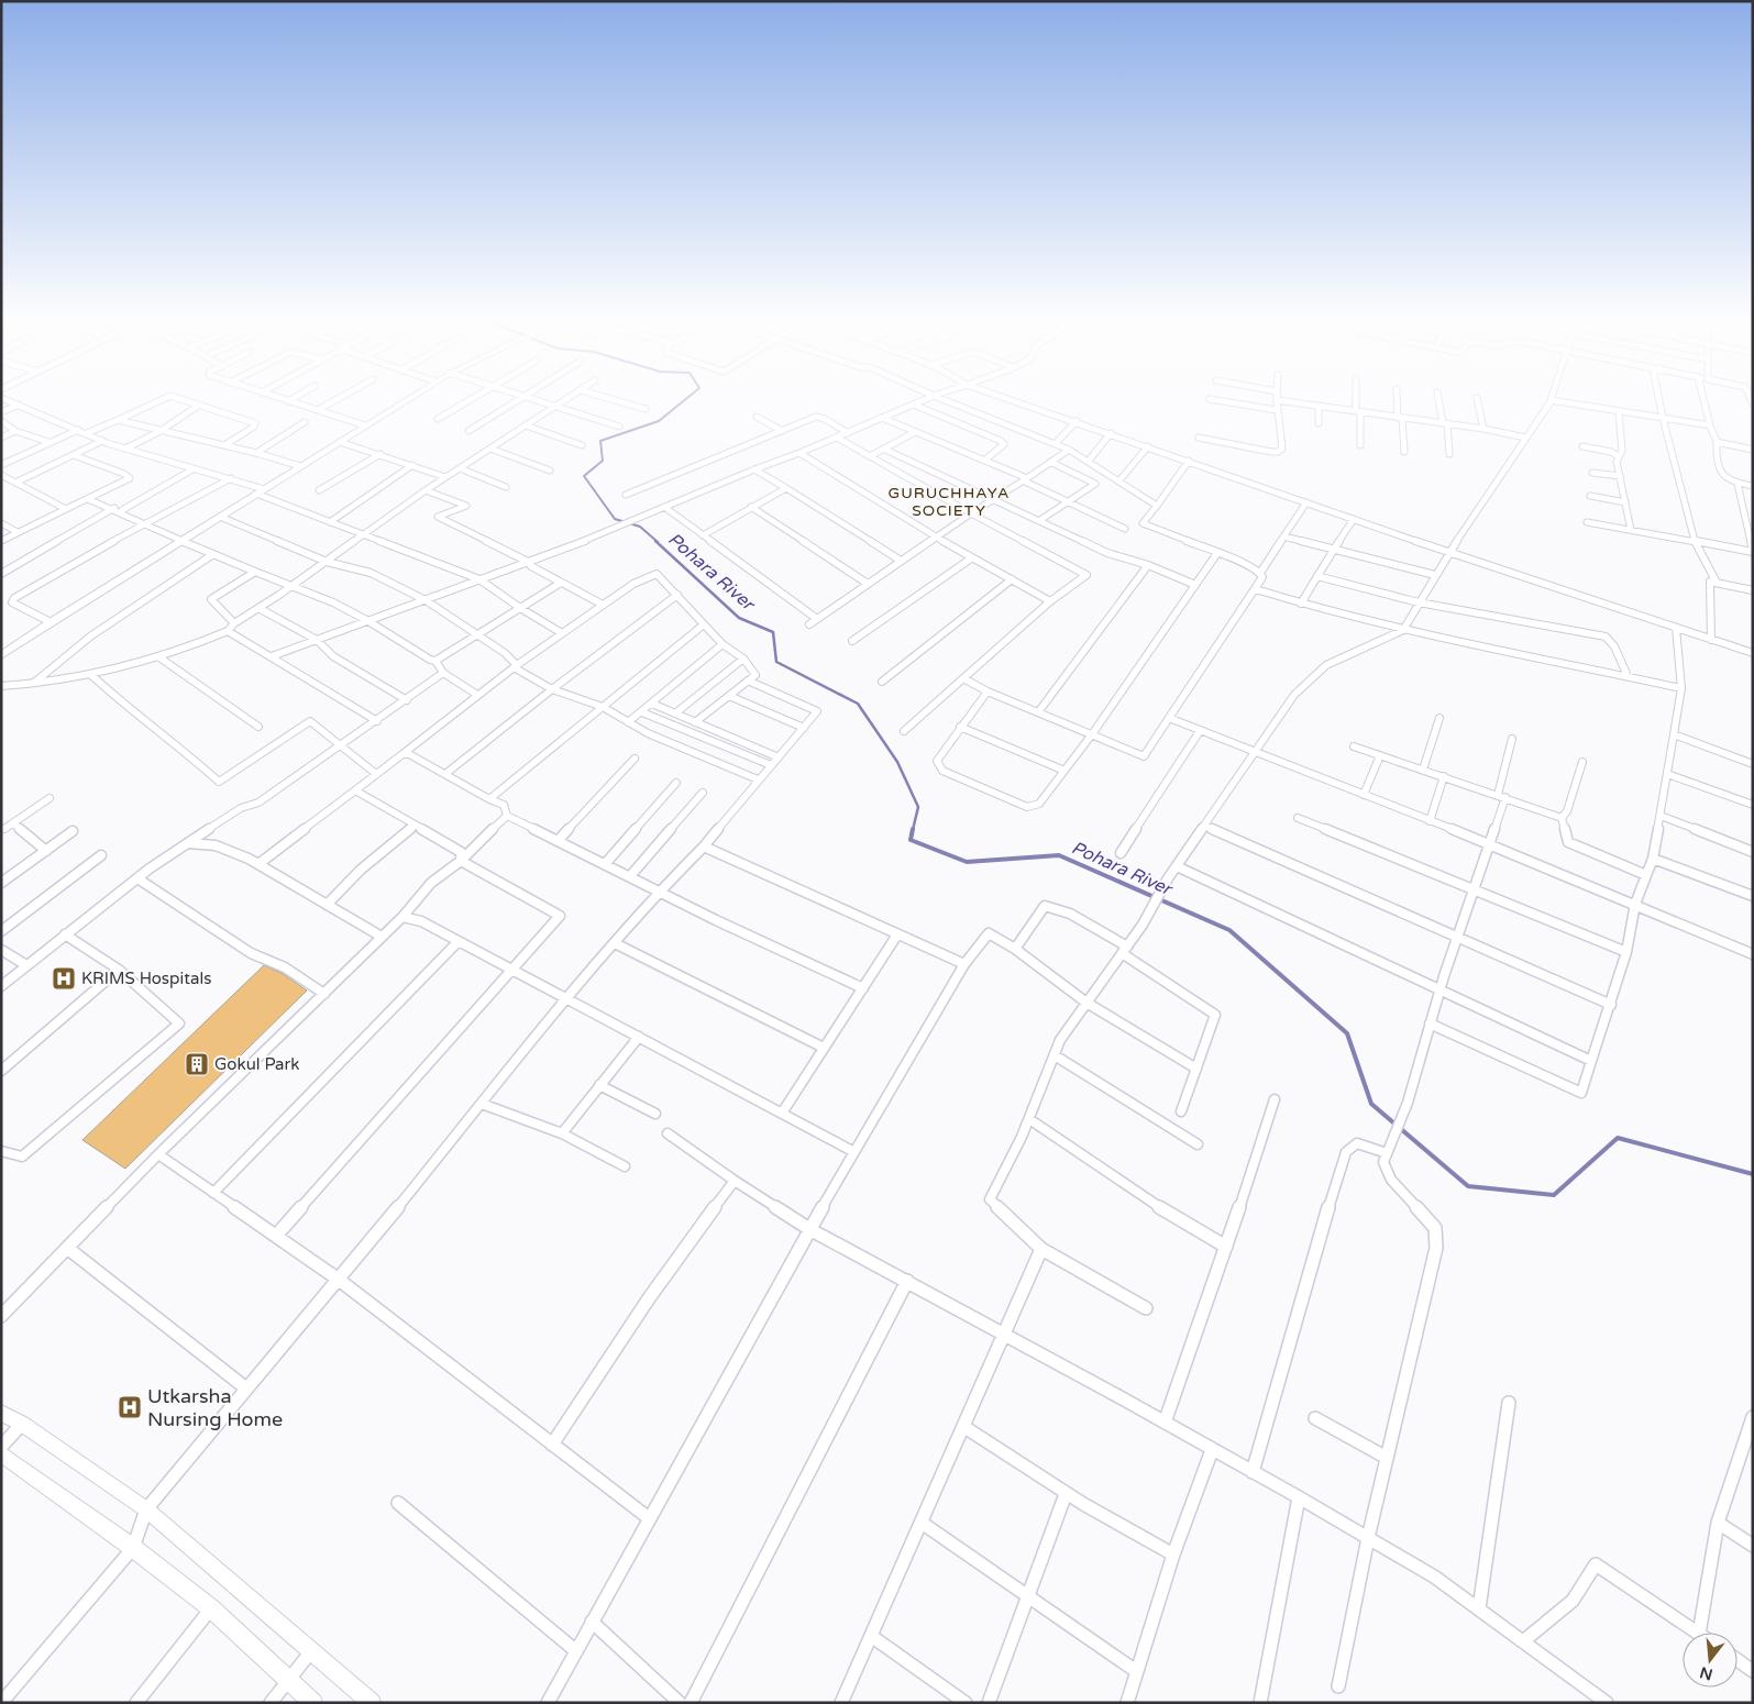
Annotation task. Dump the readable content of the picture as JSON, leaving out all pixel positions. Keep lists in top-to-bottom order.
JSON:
{
  "districts": ["GURUCHHAYA SOCIETY"],
  "water": ["Pohara River"],
  "places": {
    "hospital": ["KRIMS Hospitals", "Utkarsha Nursing Home"],
    "building": ["Gokul Park"]
  },
  "north": "bottom"
}
